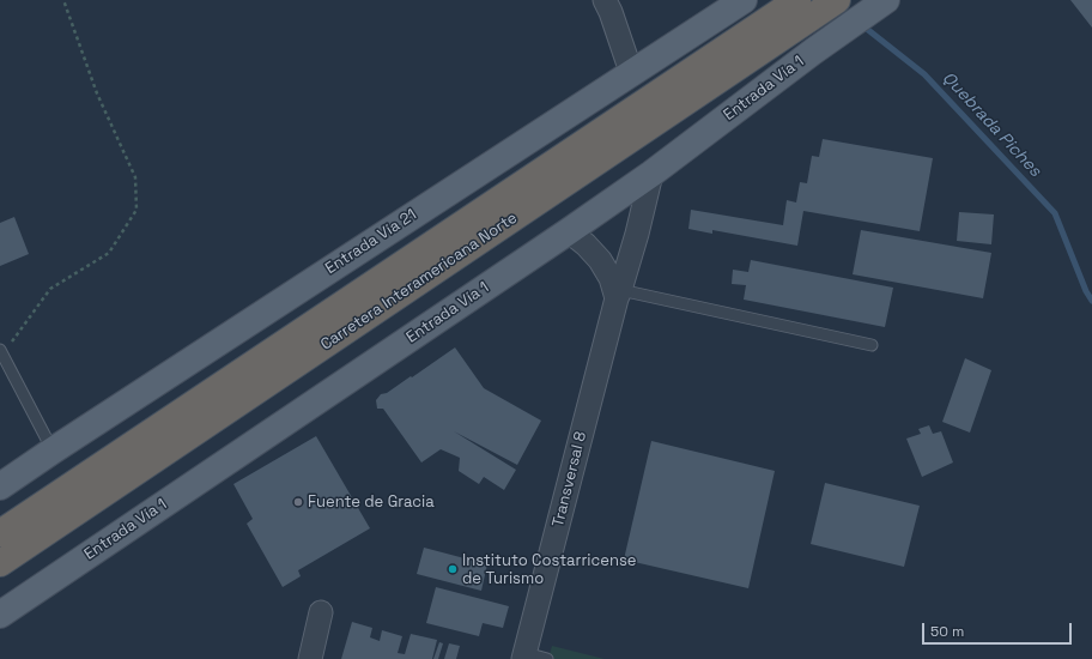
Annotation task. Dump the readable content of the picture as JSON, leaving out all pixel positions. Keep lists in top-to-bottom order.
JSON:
{
  "streets": {
    "highway": ["Carretera Interamericana Norte"],
    "main road": ["Entrada Vía 1", "Entrada Vía 21"],
    "street": ["Transversal 8"]
  },
  "crossings": [
    ["Entrada Vía 1", "Transversal 8"]
  ],
  "water": ["Quebrada Piches"],
  "places": ["Fuente de Gracia", "Instituto Costarricense de Turismo"],
  "scale_bar": "50 m"
}
